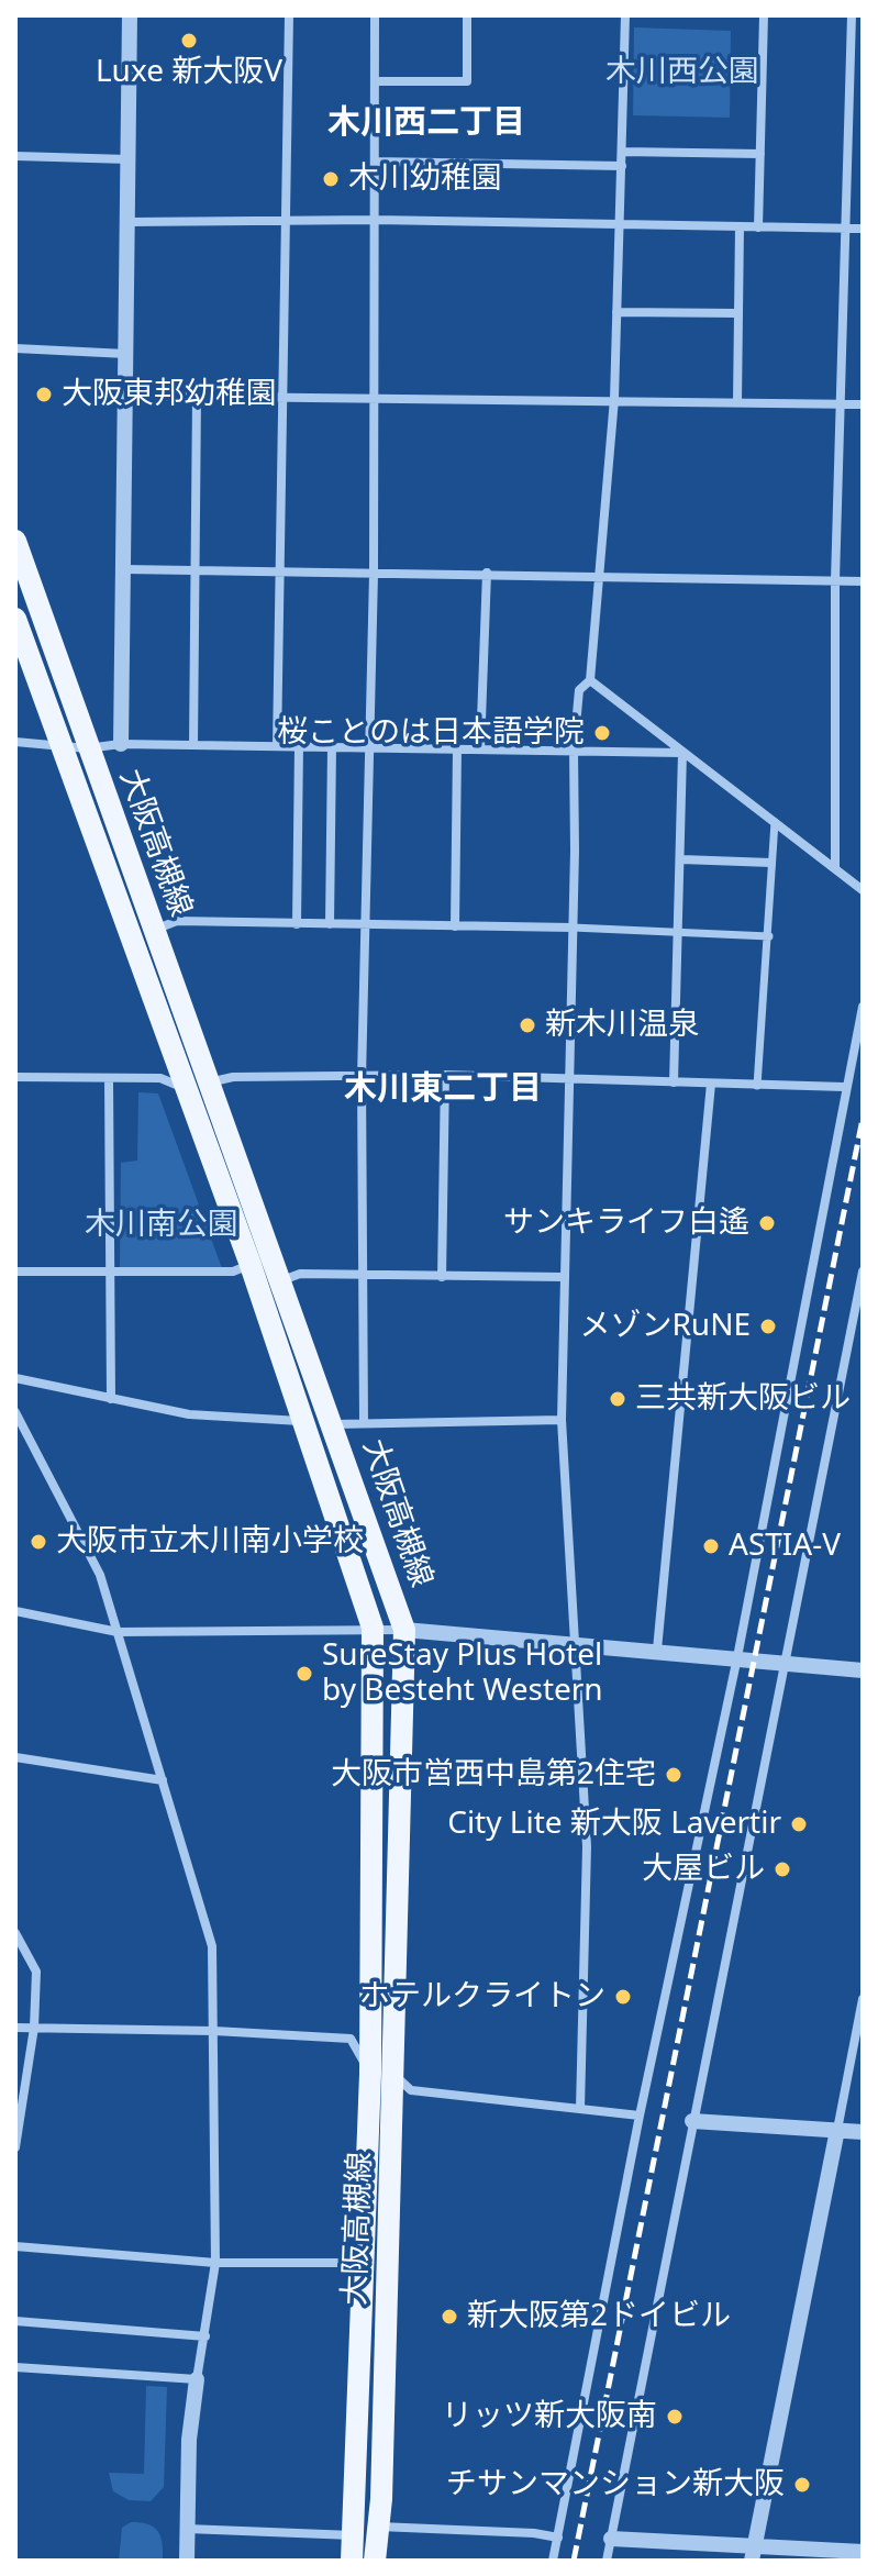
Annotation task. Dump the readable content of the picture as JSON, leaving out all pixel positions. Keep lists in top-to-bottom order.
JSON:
{
  "streets": {
    "main road": ["大阪高槻線"]
  },
  "districts": ["木川西二丁目", "木川東二丁目"],
  "parks": ["木川西公園", "木川南公園"],
  "places": [
    "Luxe 新大阪V",
    "木川幼稚園",
    "大阪東邦幼稚園",
    "桜ことのは日本語学院",
    "新木川温泉",
    "サンキライフ白遙",
    "メゾンRuNE",
    "三共新大阪ビル",
    "大阪市立木川南小学校",
    "ASTIA-V",
    "SureStay Plus Hotel by Besteht Western",
    "大阪市営西中島第2住宅",
    "City Lite 新大阪 Lavertir",
    "大屋ビル",
    "ホテルクライトン",
    "新大阪第2ドイビル",
    "リッツ新大阪南",
    "チサンマンション新大阪"
  ]
}
